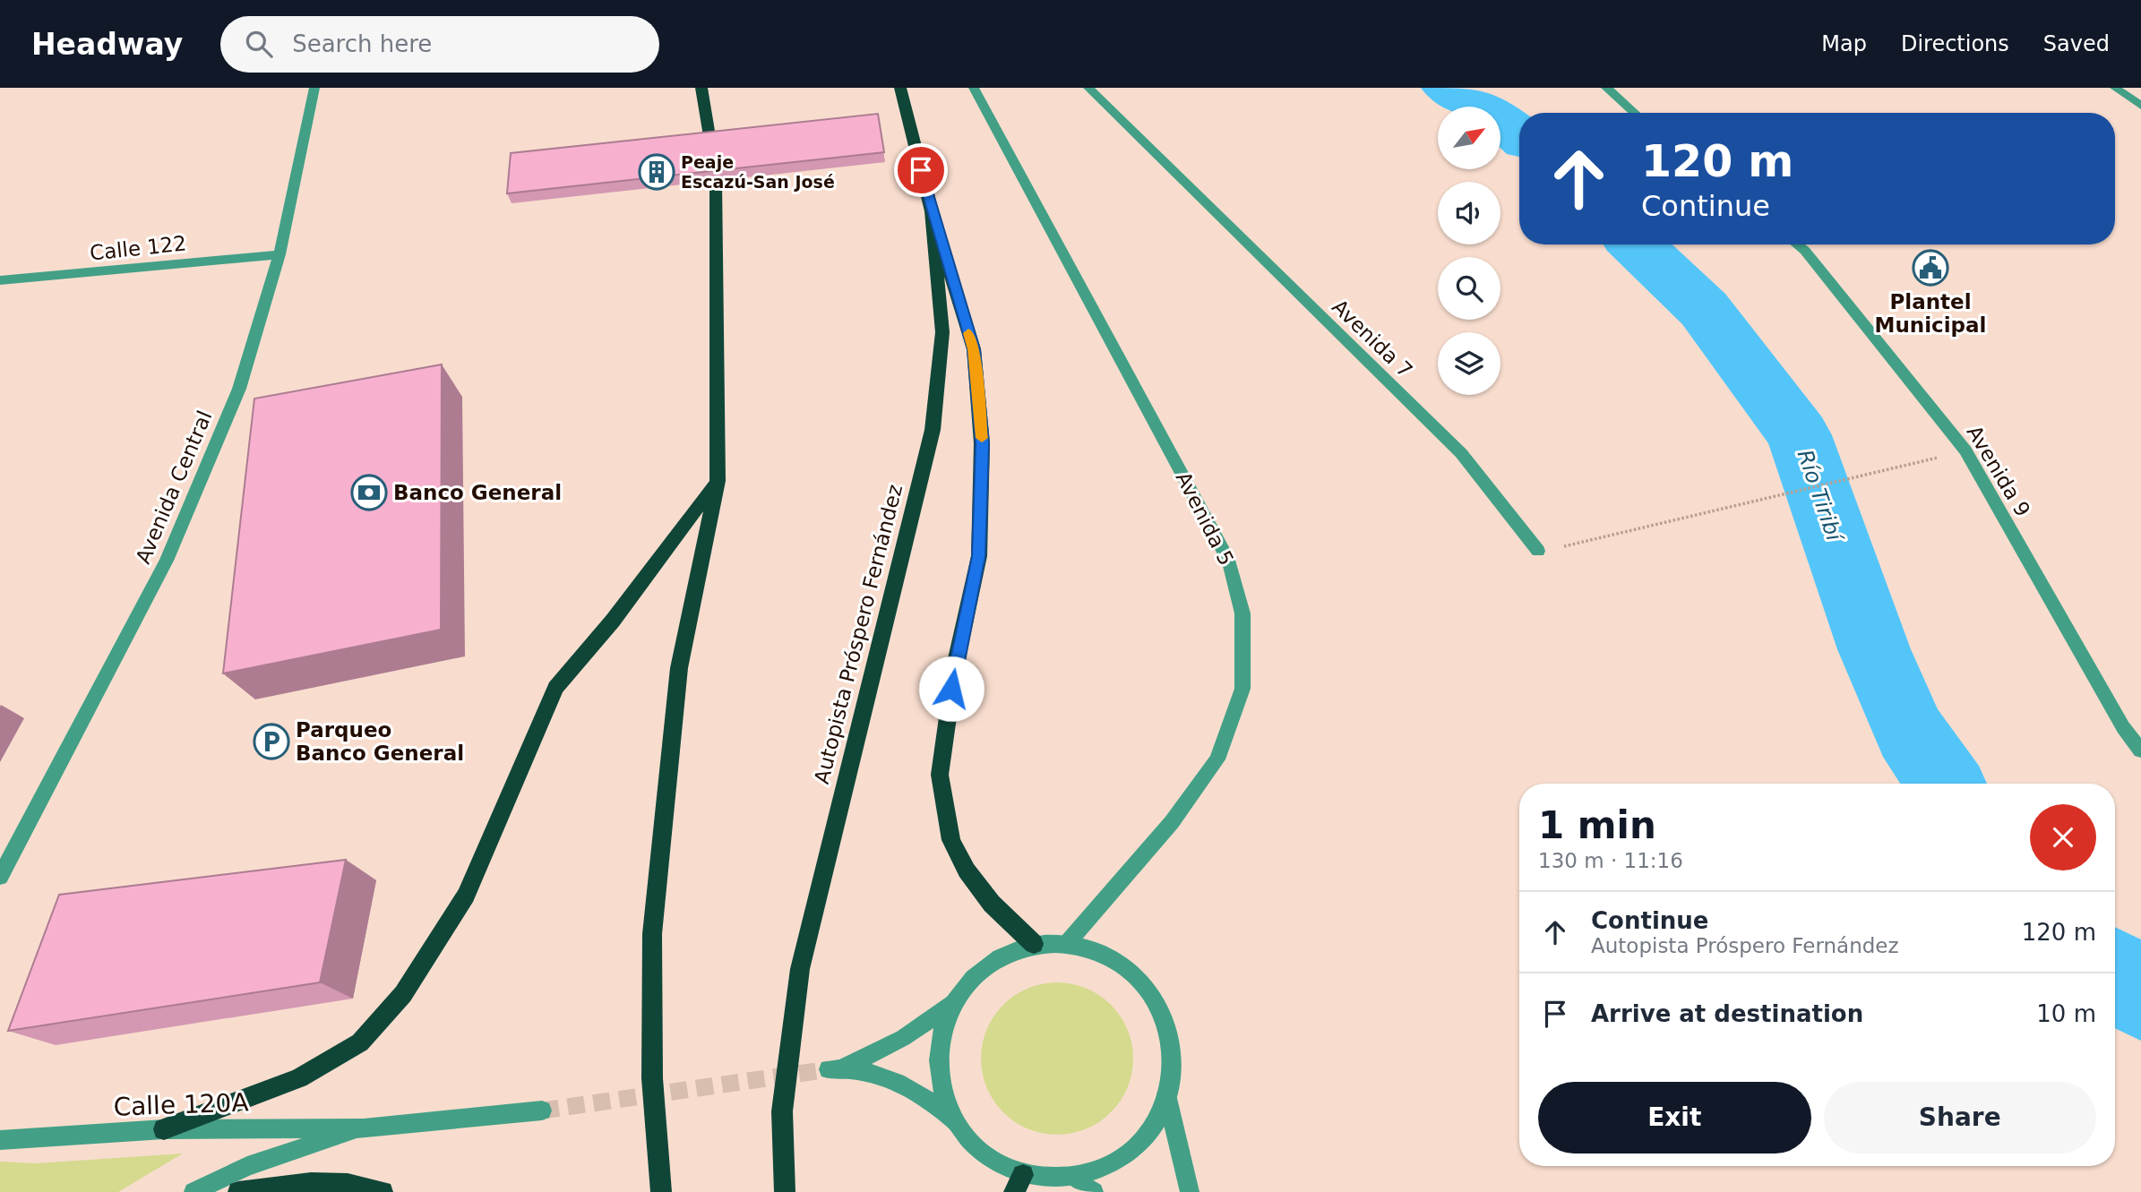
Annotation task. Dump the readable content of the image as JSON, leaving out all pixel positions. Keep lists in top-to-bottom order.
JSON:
{
  "streets": {
    "highway": ["Autopista Próspero Fernández"],
    "street": [
      "Calle 122",
      "Avenida 7",
      "Avenida 9",
      "Avenida Central",
      "Avenida 5",
      "Calle 120A"
    ]
  },
  "crossings": [
    ["Calle 122", "Avenida Central"]
  ],
  "water": ["Río Tiribí"],
  "places": {
    "building": ["Peaje Escazú-San José"],
    "public building": ["Plantel Municipal"],
    "bank": ["Banco General"],
    "parking": ["Parqueo Banco General"]
  },
  "north": "top right",
  "page": {
    "header": "Headway",
    "search": "Search here",
    "nav": ["Map", "Directions", "Saved"],
    "turn": ["120 m", "Continue"],
    "heading": ["1 min", "130 m · 11:16"],
    "list": [
      {
        "name": "Continue",
        "note": "Autopista Próspero Fernández",
        "value": "120 m"
      },
      {
        "name": "Arrive at destination",
        "value": "10 m"
      }
    ],
    "buttons": ["Exit", "Share"]
  }
}
